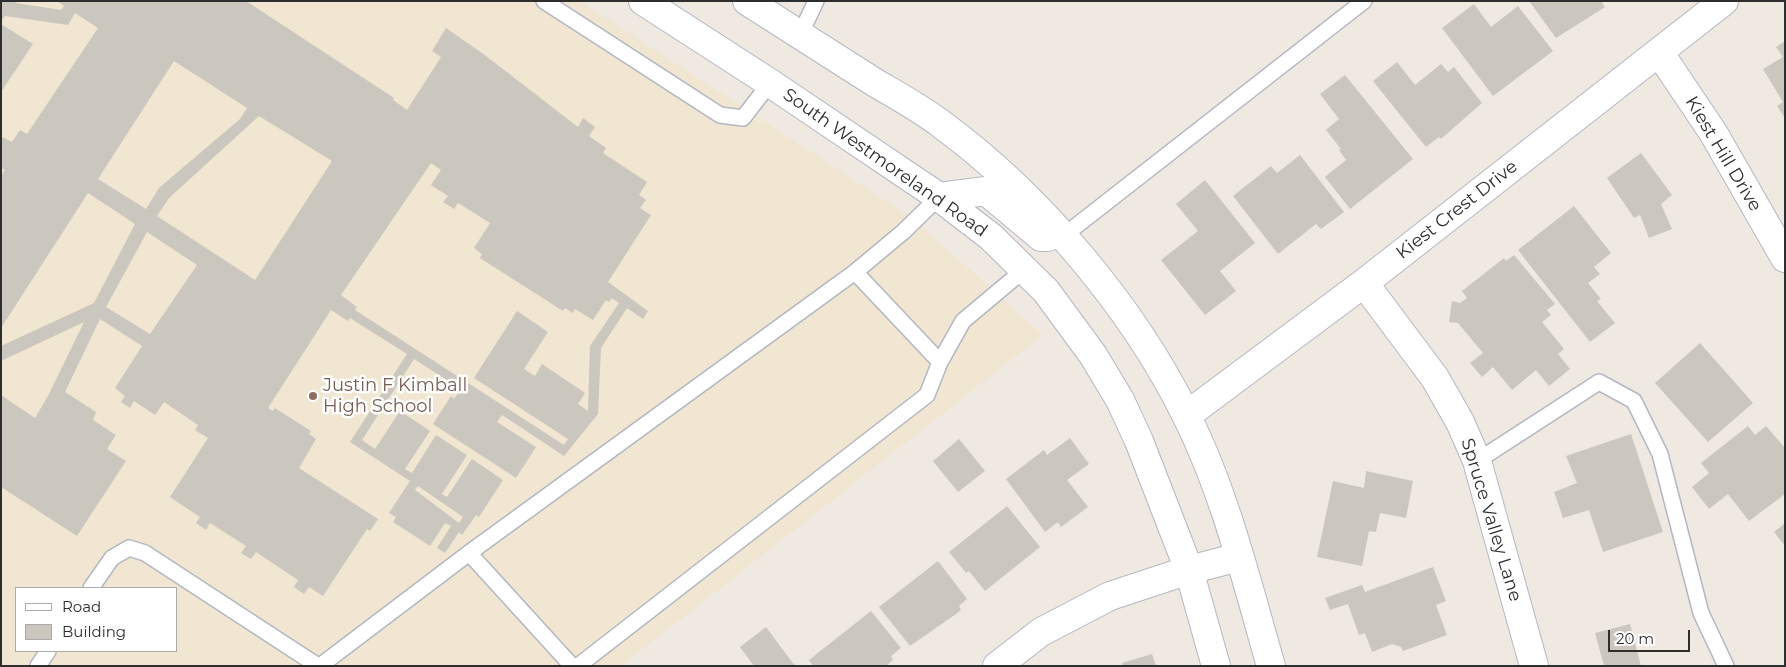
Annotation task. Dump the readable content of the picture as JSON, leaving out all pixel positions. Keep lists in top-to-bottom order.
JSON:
{
  "streets": {
    "main road": [
      "Kiest Hill Drive",
      "South Westmoreland Road",
      "Kiest Crest Drive",
      "Spruce Valley Lane"
    ]
  },
  "crossings": [
    ["Kiest Hill Drive", "Kiest Crest Drive"],
    ["Kiest Crest Drive", "Spruce Valley Lane"]
  ],
  "places": ["Justin F Kimball High School"],
  "legend": ["Road", "Building"],
  "scale_bar": "20 m"
}
